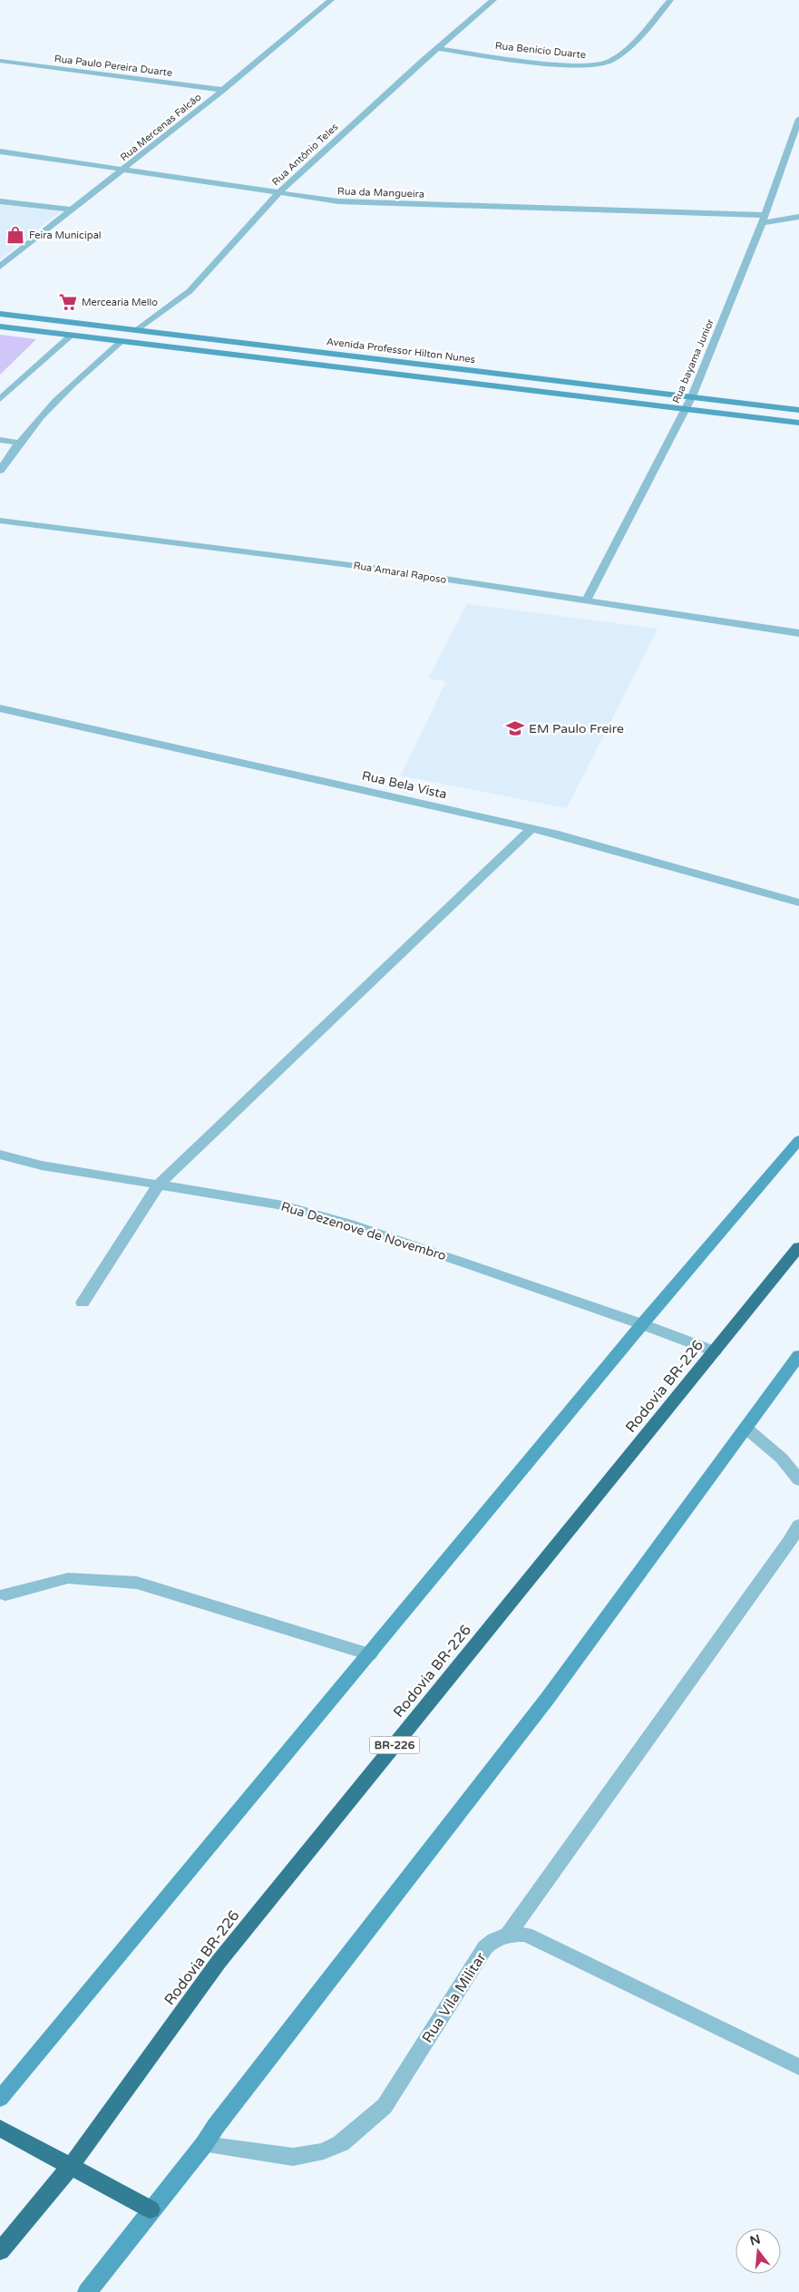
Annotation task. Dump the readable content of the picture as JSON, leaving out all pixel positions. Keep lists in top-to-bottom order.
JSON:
{
  "streets": {
    "highway": ["Rodovia BR-226", "BR-226"],
    "street": [
      "Rua Benicio Duarte",
      "Rua Paulo Pereira Duarte",
      "Rua Mercenas Falcão",
      "Rua Antônio Teles",
      "Rua da Mangueira",
      "Avenida Professor Hilton Nunes",
      "Rua bayama Junior",
      "Rua Amaral Raposo",
      "Rua Bela Vista",
      "Rua Dezenove de Novembro",
      "Rua Vila Militar"
    ]
  },
  "crossings": [
    ["Rua Benicio Duarte", "Rua Antônio Teles"],
    ["Rua Paulo Pereira Duarte", "Rua Mercenas Falcão"],
    ["Rua Mercenas Falcão", "Rua da Mangueira"],
    ["Rua Antônio Teles", "Rua da Mangueira"],
    ["Rua Antônio Teles", "Avenida Professor Hilton Nunes"],
    ["Rua da Mangueira", "Rua bayama Junior"],
    ["Avenida Professor Hilton Nunes", "Rua bayama Junior"],
    ["Rua bayama Junior", "Rua Amaral Raposo"],
    ["Rua Dezenove de Novembro", "Rodovia BR-226"]
  ],
  "places": {
    "shop": ["Feira Municipal"],
    "supermarket": ["Mercearia Mello"],
    "school or university": ["EM Paulo Freire"]
  },
  "north": "top"
}
